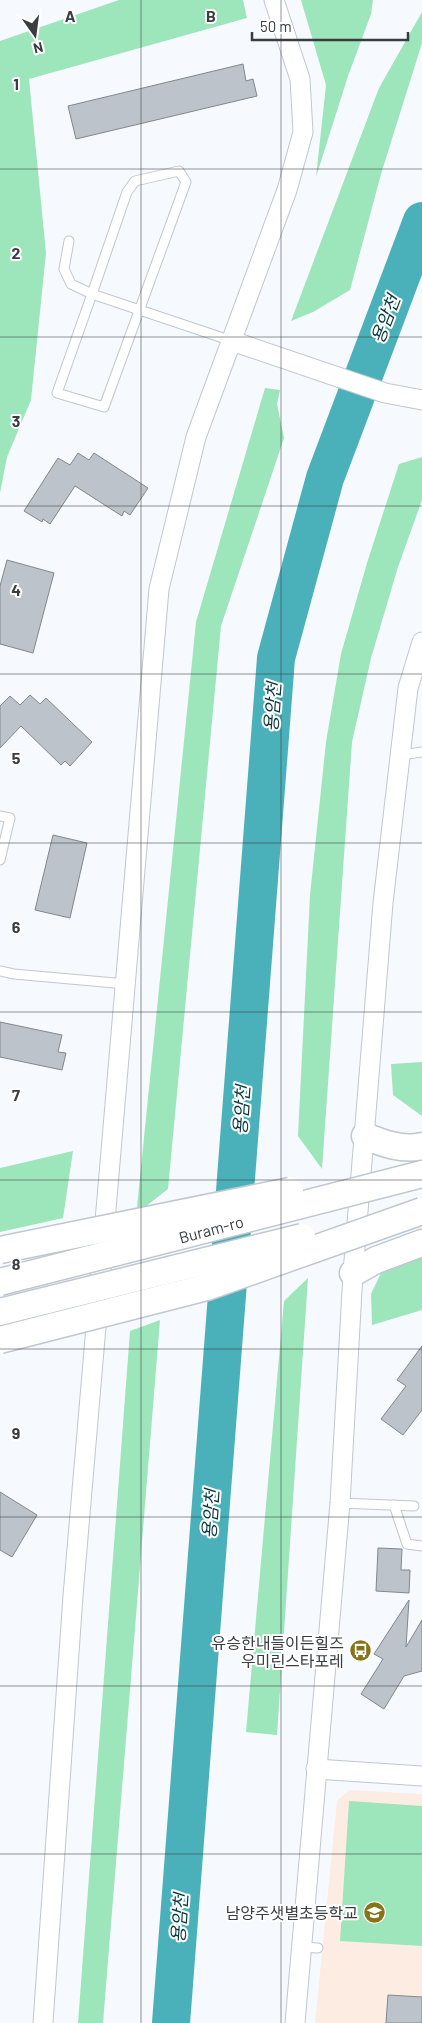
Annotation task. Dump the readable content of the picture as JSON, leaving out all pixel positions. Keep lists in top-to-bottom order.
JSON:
{
  "streets": {
    "street": ["Buram-ro"]
  },
  "water": ["용암천"],
  "places": {
    "bus stop": ["유승한내들이든힐즈 우미린스타포레"],
    "school or university": ["남양주샛별초등학교"]
  },
  "scale_bar": "50 m",
  "north": "bottom",
  "grid": {
    "columns": ["A", "B"],
    "rows": [
      "1",
      "2",
      "3",
      "4",
      "5",
      "6",
      "7",
      "8",
      "9"
    ]
  }
}
